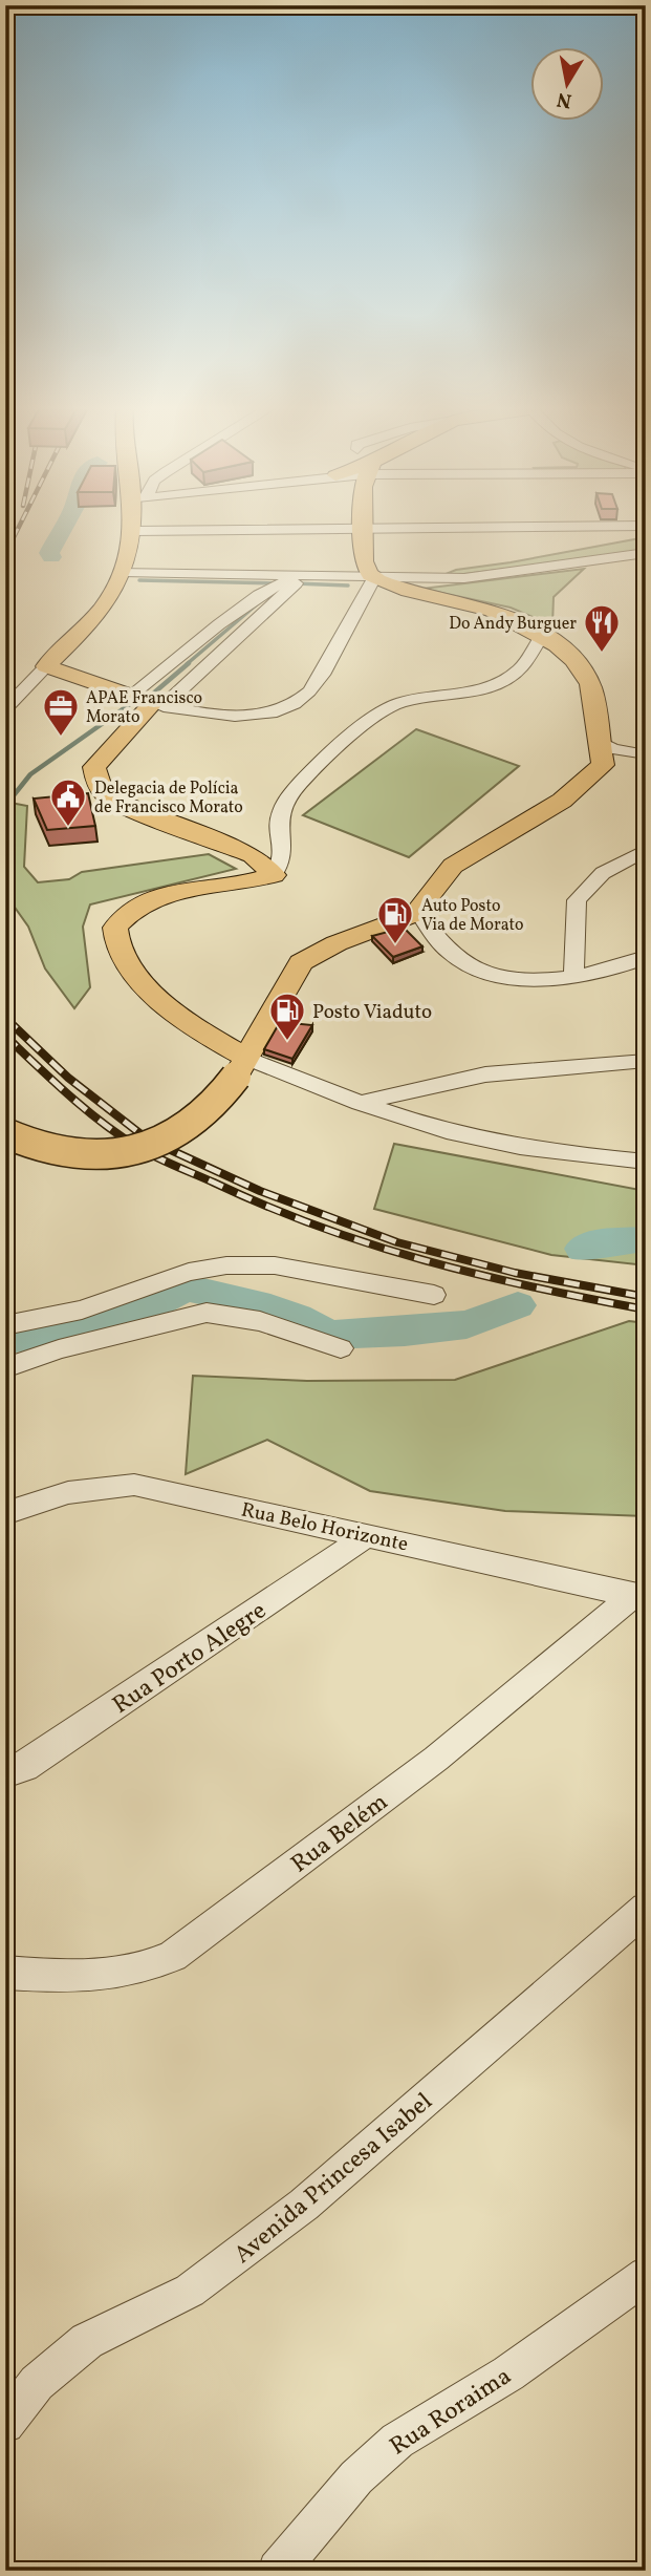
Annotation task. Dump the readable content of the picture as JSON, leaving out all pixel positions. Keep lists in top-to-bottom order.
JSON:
{
  "streets": {
    "street": [
      "Rua Belo Horizonte",
      "Rua Porto Alegre",
      "Rua Belém",
      "Avenida Princesa Isabel",
      "Rua Roraima"
    ]
  },
  "crossings": [
    ["Rua Belo Horizonte", "Rua Porto Alegre"],
    ["Rua Belo Horizonte", "Rua Belém"]
  ],
  "places": {
    "restaurant": ["Do Andy Burguer"],
    "office": ["APAE Francisco Morato"],
    "public building": ["Delegacia de Polícia de Francisco Morato"],
    "fuel station": ["Auto Posto Via de Morato", "Posto Viaduto"]
  },
  "north": "bottom"
}
